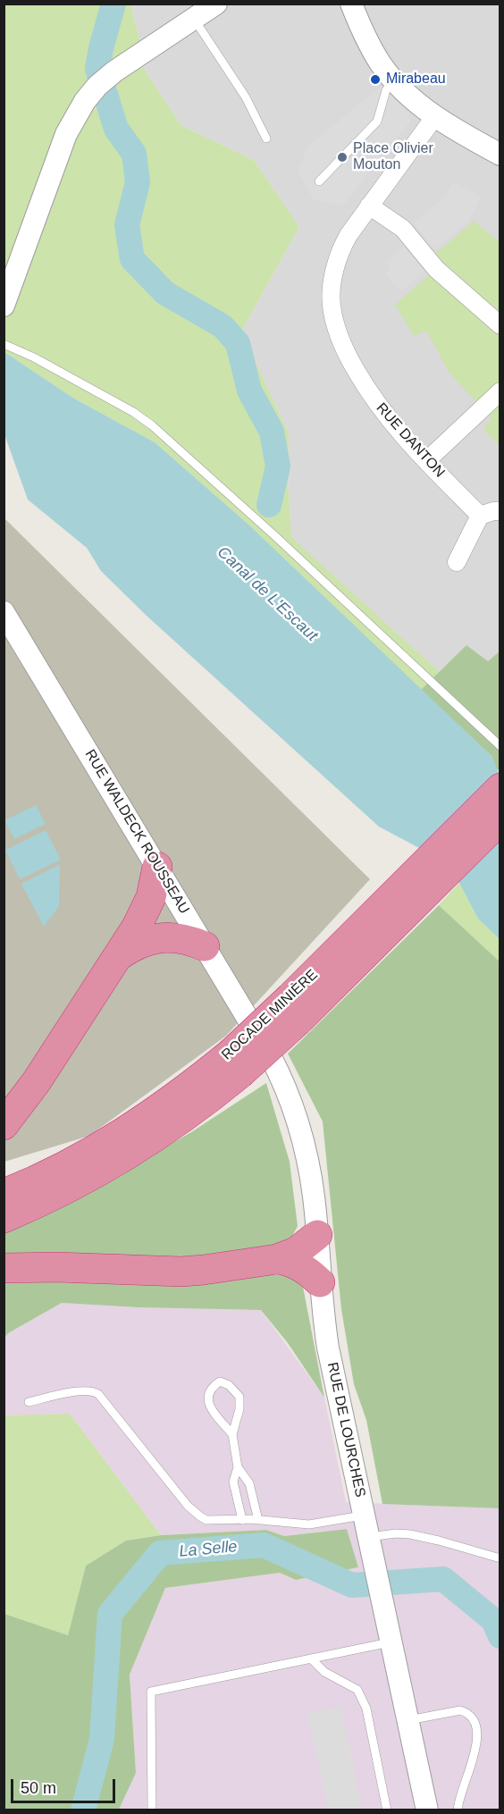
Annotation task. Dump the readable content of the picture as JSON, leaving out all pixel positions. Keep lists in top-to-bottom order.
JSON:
{
  "streets": {
    "highway": ["ROCADE MINIÈRE"],
    "street": ["RUE DANTON", "RUE WALDECK ROUSSEAU", "RUE DE LOURCHES"]
  },
  "crossings": [
    ["RUE WALDECK ROUSSEAU", "RUE DE LOURCHES"]
  ],
  "water": ["Canal de L'Escaut", "La Selle"],
  "places": ["Mirabeau", "Place Olivier Mouton"],
  "scale_bar": "50 m"
}
